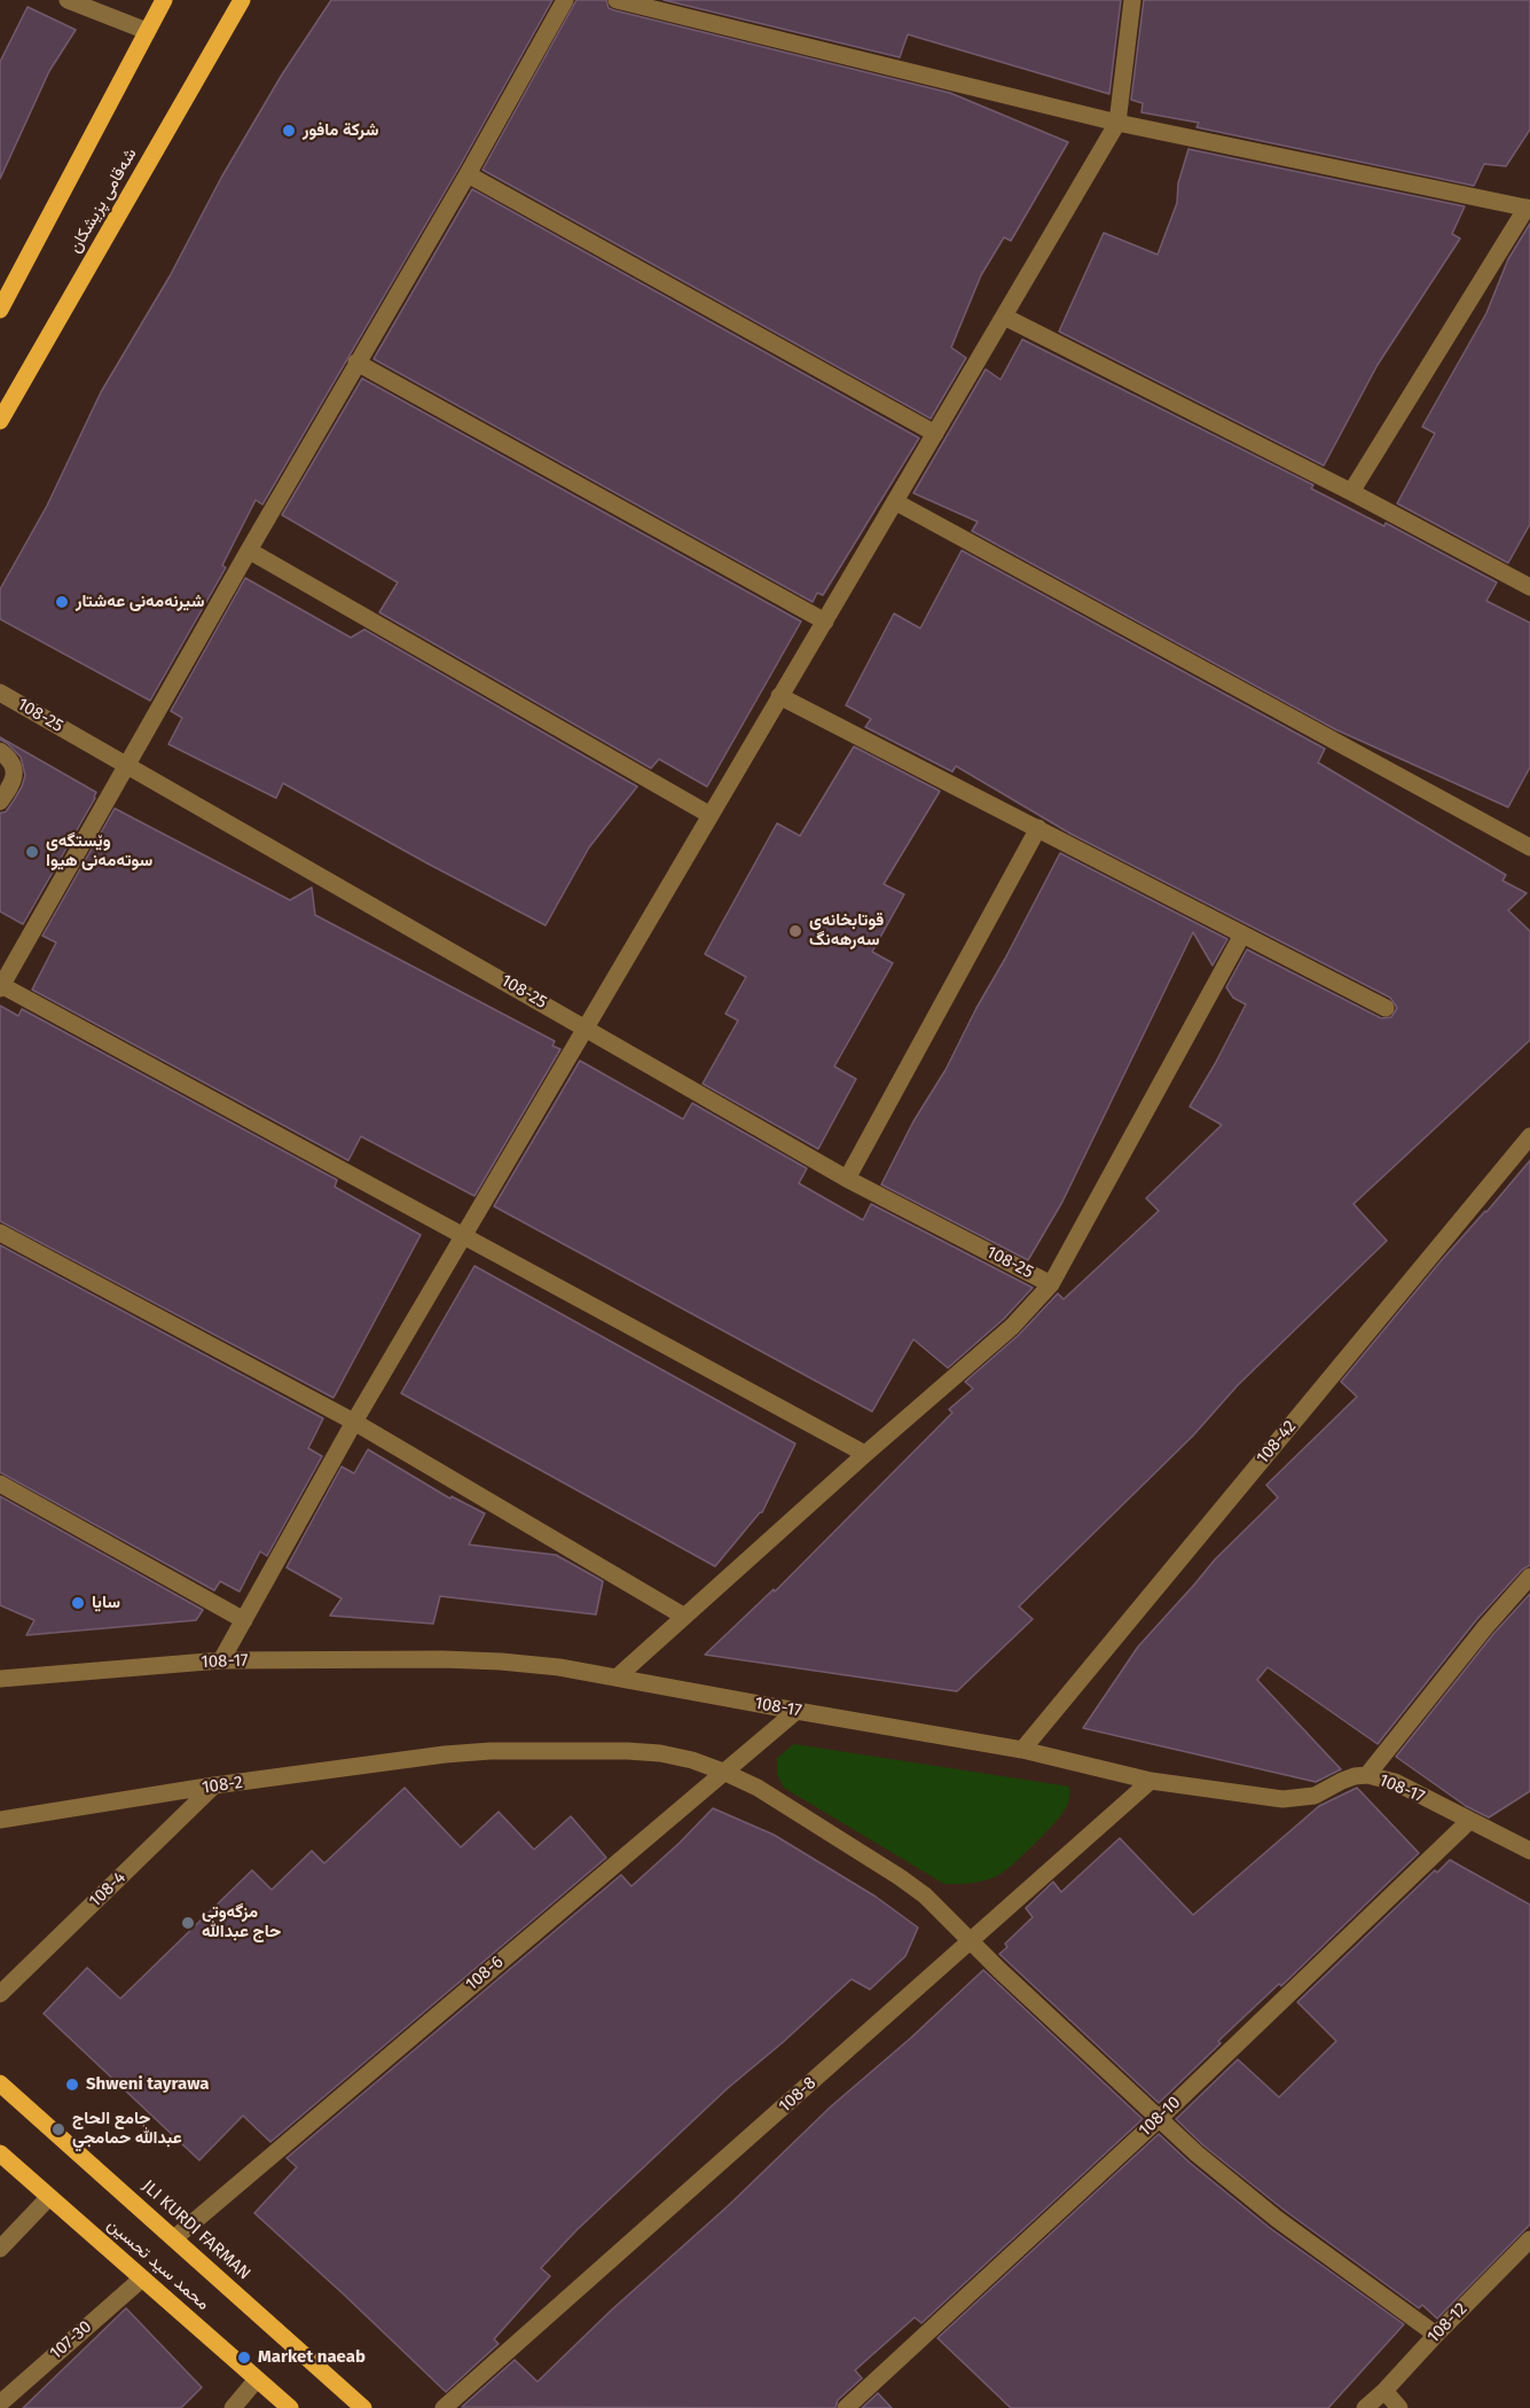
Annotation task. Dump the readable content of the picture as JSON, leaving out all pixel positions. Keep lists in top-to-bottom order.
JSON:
{
  "streets": {
    "main road": ["شەقامی پزیشکان", "JLI KURDI FARMAN", "محمد سید تحسین"],
    "street": [
      "108-25",
      "108-42",
      "108-17",
      "108-2",
      "108-4",
      "108-6",
      "108-8",
      "108-10",
      "108-12",
      "107-30"
    ]
  },
  "crossings": [
    ["108-42", "108-17"],
    ["108-17", "108-6"],
    ["108-17", "108-8"],
    ["108-17", "108-10"],
    ["108-2", "108-4"],
    ["108-2", "108-6"],
    ["108-2", "108-8"],
    ["108-2", "108-10"],
    ["108-2", "108-12"],
    ["108-6", "JLI KURDI FARMAN"],
    ["محمد سید تحسین", "107-30"]
  ],
  "places": [
    "شركة مافور",
    "شیرنەمەنی عەشتار",
    "وێستگەی سوتەمەنی هیوا",
    "قوتابخانەی سەرهەنگ",
    "سايا",
    "مزگەوتی حاج عبدالله",
    "Shweni tayrawa",
    "جامع الحاج عبدالله حمامجي",
    "Market naeab"
  ]
}
